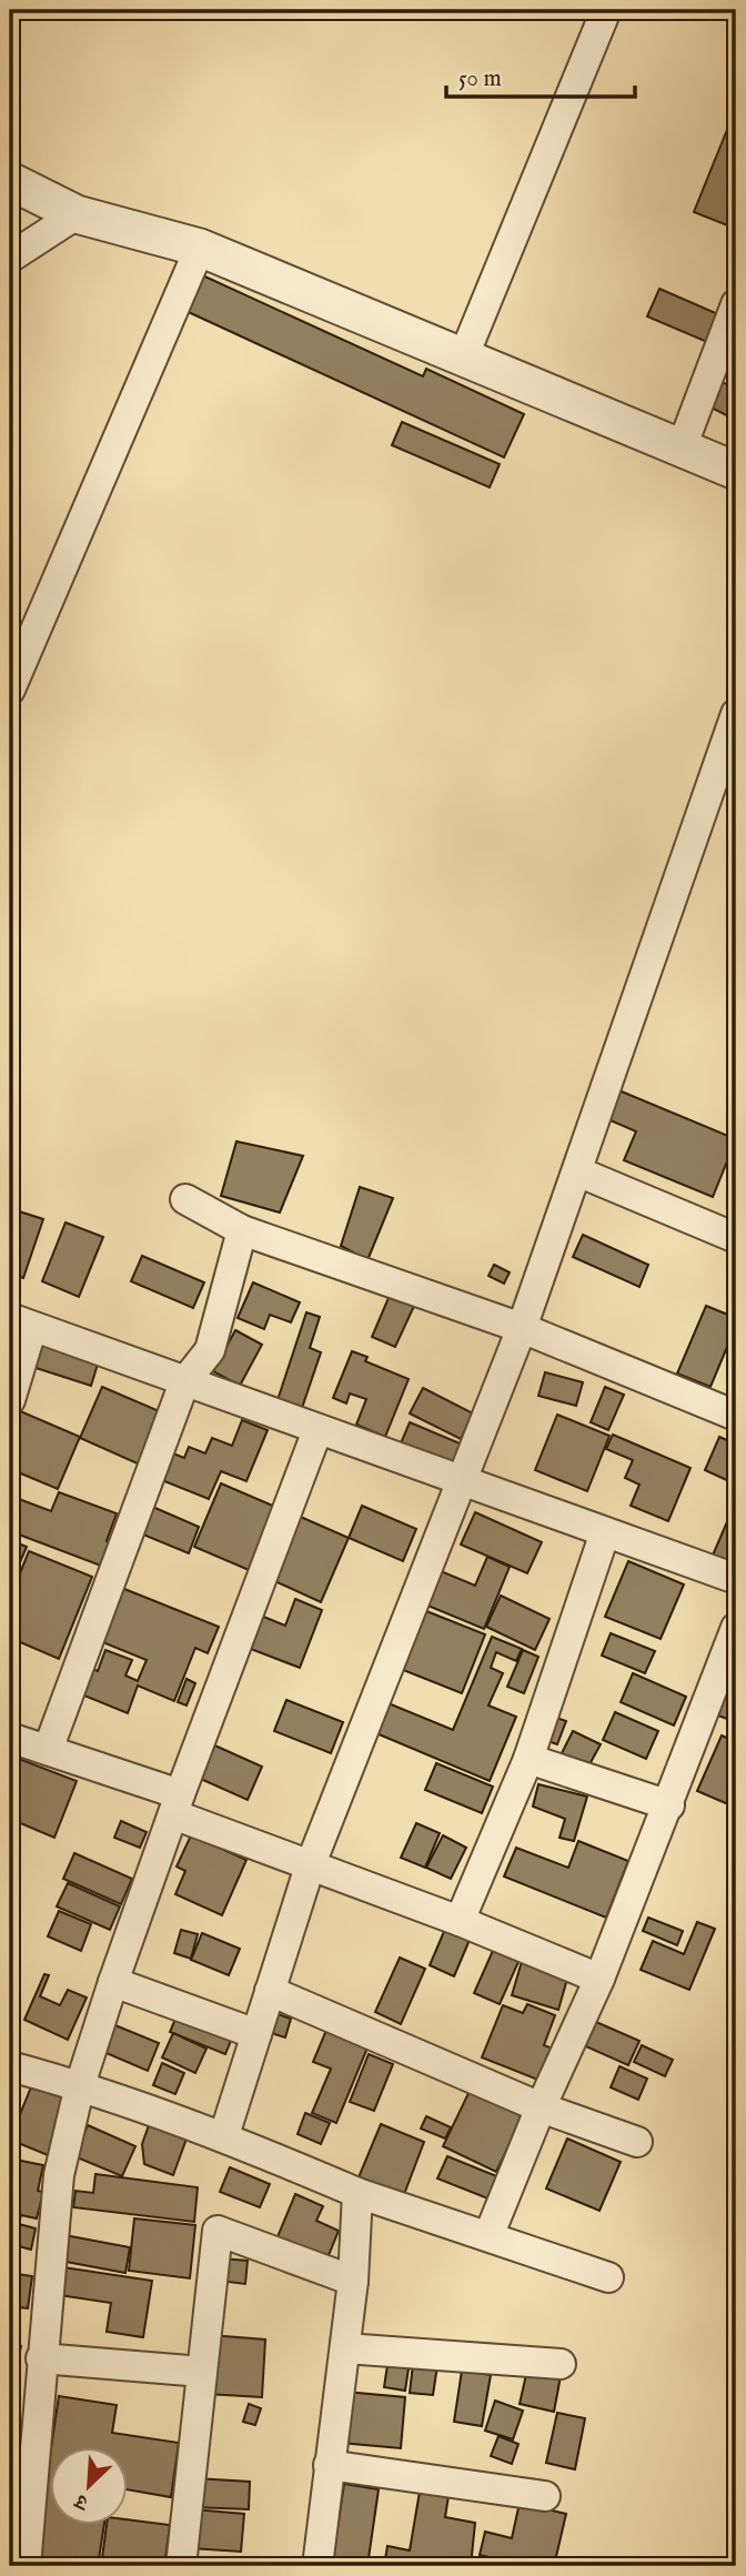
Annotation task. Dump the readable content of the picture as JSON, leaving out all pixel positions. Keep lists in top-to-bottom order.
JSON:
{
  "scale_bar": "50 m",
  "north": "bottom left"
}
